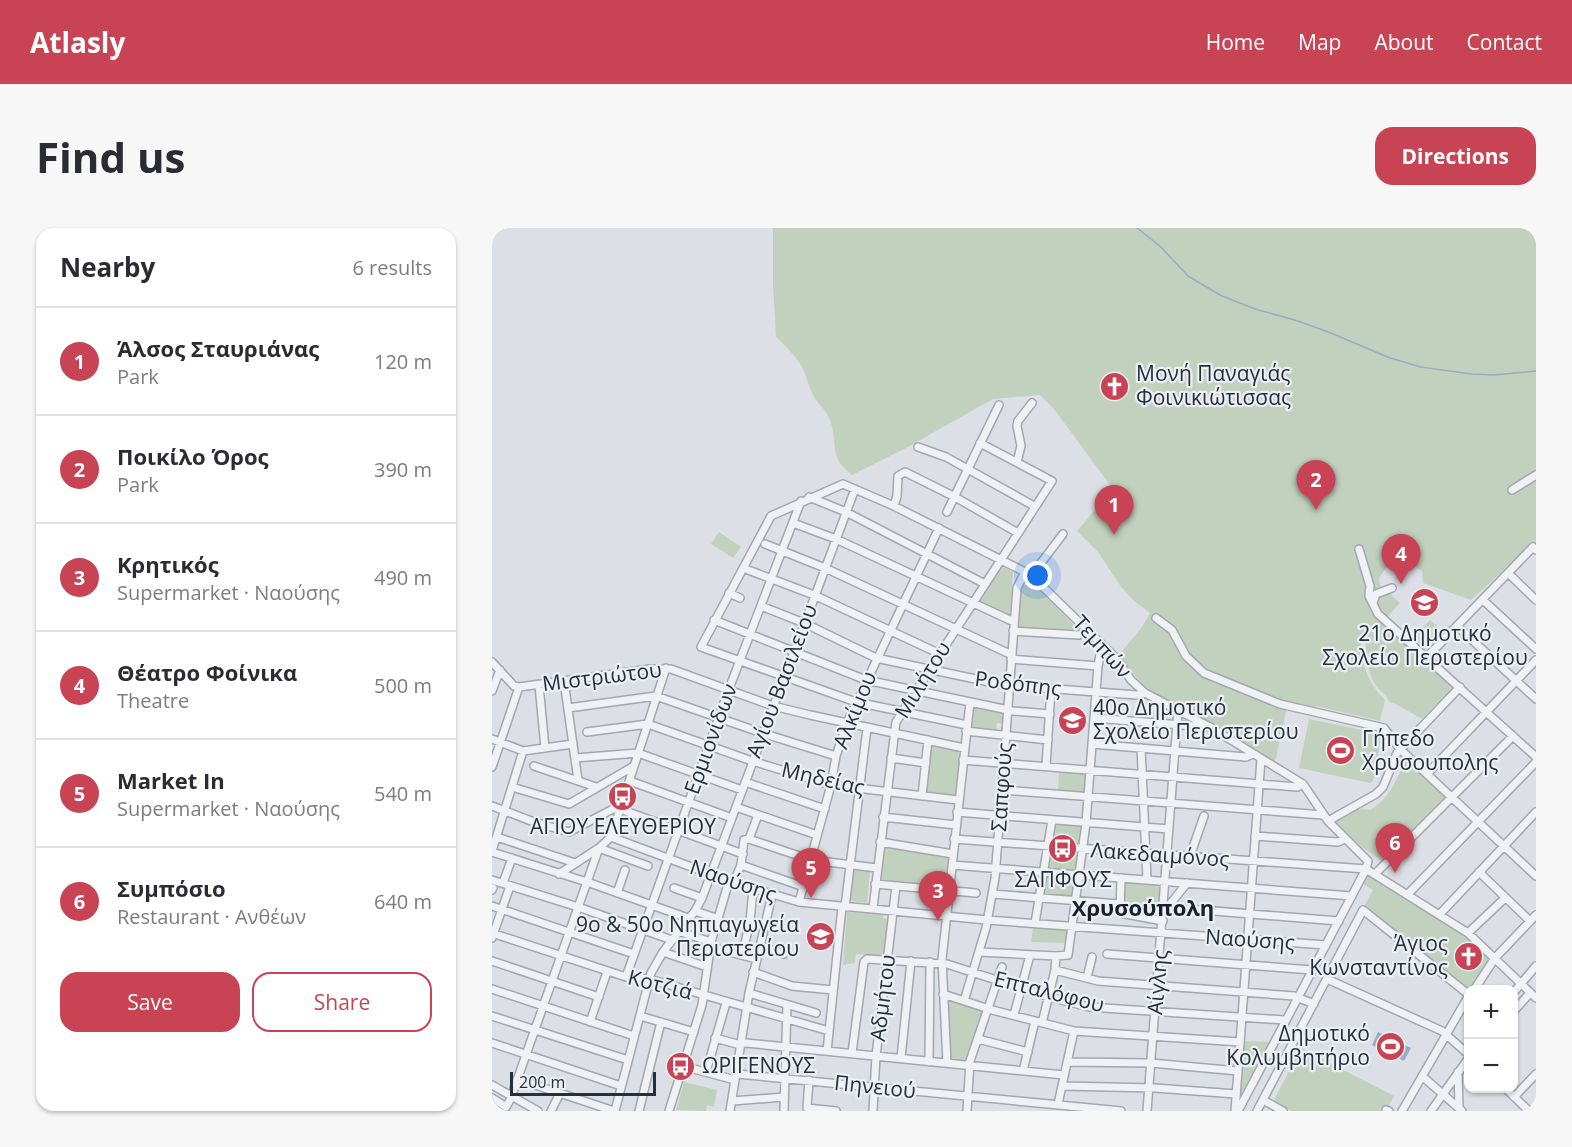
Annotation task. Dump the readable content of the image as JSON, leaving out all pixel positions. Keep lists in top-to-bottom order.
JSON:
{
  "streets": {
    "street": [
      "Τεμπών",
      "Μιστριώτου",
      "Μιλήτου",
      "Αγίου Βασιλείου",
      "Ροδόπης",
      "Αλκίμου",
      "Ερμιονίδων",
      "Μηδείας",
      "Σαπφούς",
      "Λακεδαιμόνος",
      "Ναούσης",
      "Αίγλης",
      "Κοτζιά",
      "Επταλόφου",
      "Αδμήτου",
      "Πηνειού"
    ]
  },
  "crossings": [
    ["Τεμπών", "Μιλήτου"],
    ["Τεμπών", "Αγίου Βασιλείου"],
    ["Τεμπών", "Ροδόπης"],
    ["Τεμπών", "Αλκίμου"],
    ["Τεμπών", "Ερμιονίδων"],
    ["Τεμπών", "Σαπφούς"],
    ["Τεμπών", "Λακεδαιμόνος"],
    ["Τεμπών", "Αίγλης"],
    ["Μιστριώτου", "Μιλήτου"],
    ["Μιστριώτου", "Αγίου Βασιλείου"],
    ["Μιστριώτου", "Αλκίμου"],
    ["Μιστριώτου", "Ερμιονίδων"],
    ["Μιλήτου", "Ροδόπης"],
    ["Μιλήτου", "Μηδείας"],
    ["Μιλήτου", "Ναούσης"],
    ["Αγίου Βασιλείου", "Ροδόπης"],
    ["Αγίου Βασιλείου", "Μηδείας"],
    ["Αγίου Βασιλείου", "Ναούσης"],
    ["Αγίου Βασιλείου", "Κοτζιά"],
    ["Ροδόπης", "Αλκίμου"],
    ["Ροδόπης", "Ερμιονίδων"],
    ["Ροδόπης", "Σαπφούς"],
    ["Αλκίμου", "Μηδείας"],
    ["Αλκίμου", "Ναούσης"],
    ["Ερμιονίδων", "Μηδείας"],
    ["Ερμιονίδων", "Ναούσης"],
    ["Ερμιονίδων", "Κοτζιά"],
    ["Σαπφούς", "Λακεδαιμόνος"],
    ["Σαπφούς", "Ναούσης"],
    ["Σαπφούς", "Επταλόφου"],
    ["Λακεδαιμόνος", "Αίγλης"],
    ["Ναούσης", "Αίγλης"],
    ["Ναούσης", "Αδμήτου"],
    ["Αίγλης", "Επταλόφου"],
    ["Επταλόφου", "Αδμήτου"],
    ["Αδμήτου", "Πηνειού"]
  ],
  "districts": ["Χρυσούπολη"],
  "places": {
    "church": ["Μονή Παναγιάς Φοινικιώτισσας", "Άγιος Κωνσταντίνος"],
    "school or university": ["21ο Δημοτικό Σχολείο Περιστερίου", "40ο Δημοτικό Σχολείο Περιστερίου", "9ο & 50ο Νηπιαγωγεία Περιστερίου"],
    "sports": ["Γήπεδο Χρυσουπολης", "Δημοτικό Κολυμβητήριο"],
    "bus stop": ["ΑΓΙΟΥ ΕΛΕΥΘΕΡΙΟΥ", "ΣΑΠΦΟΥΣ", "ΩΡΙΓΕΝΟΥΣ"]
  },
  "scale_bar": "200 m",
  "page": {
    "header": "Atlasly",
    "nav": [
      "Home",
      "Map",
      "About",
      "Contact"
    ],
    "buttons": [
      "Directions",
      ["Save", "Share"]
    ],
    "title": "Find us",
    "heading": ["Nearby", "6 results"],
    "list": [
      {
        "mark": "1",
        "name": "Άλσος Σταυριάνας",
        "note": "Park",
        "value": "120 m"
      },
      {
        "mark": "2",
        "name": "Ποικίλο Όρος",
        "note": "Park",
        "value": "390 m"
      },
      {
        "mark": "3",
        "name": "Κρητικός",
        "note": "Supermarket · Ναούσης",
        "value": "490 m"
      },
      {
        "mark": "4",
        "name": "Θέατρο Φοίνικα",
        "note": "Theatre",
        "value": "500 m"
      },
      {
        "mark": "5",
        "name": "Market In",
        "note": "Supermarket · Ναούσης",
        "value": "540 m"
      },
      {
        "mark": "6",
        "name": "Συμπόσιο",
        "note": "Restaurant · Ανθέων",
        "value": "640 m"
      }
    ],
    "pins": [
      "2",
      "1",
      "4",
      "6",
      "5",
      "3"
    ],
    "map_buttons": ["+", "−"],
    "scale": "200 m"
  }
}
